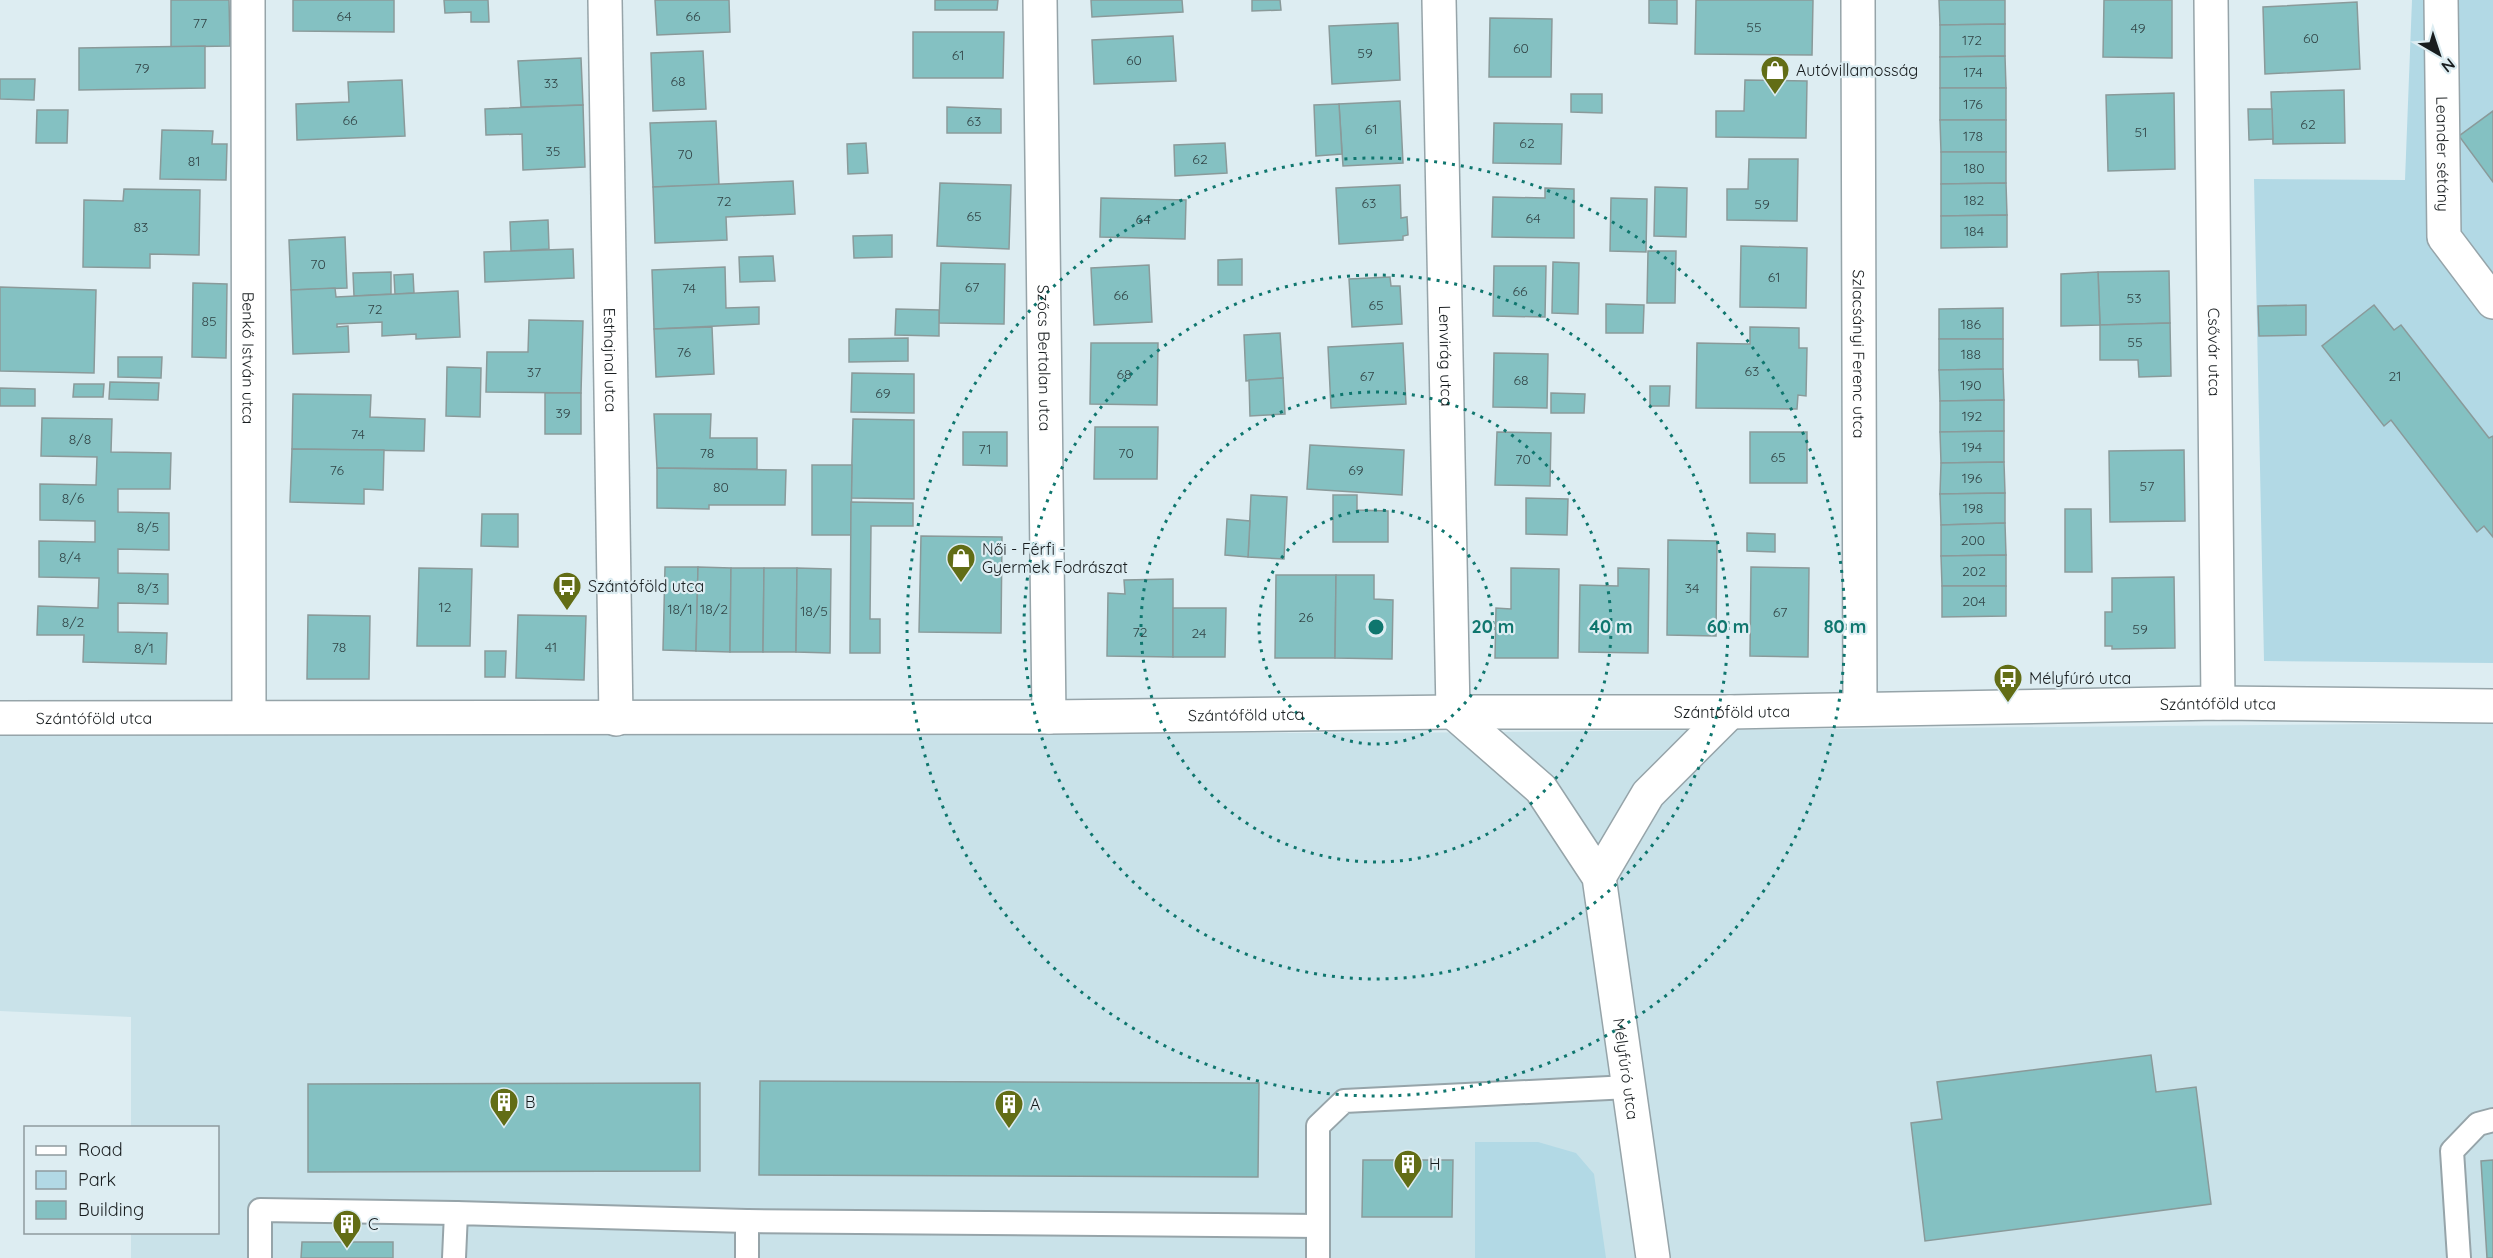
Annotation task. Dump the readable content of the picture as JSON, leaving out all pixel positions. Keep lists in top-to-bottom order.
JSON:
{
  "streets": {
    "street": [
      "Leander sétány",
      "Csővár utca",
      "Szlacsányi Ferenc utca",
      "Lenvirág utca",
      "Benkő István utca",
      "Szőcs Bertalan utca",
      "Esthajnal utca",
      "Szántóföld utca",
      "Mélyfúró utca"
    ]
  },
  "crossings": [
    ["Csővár utca", "Szántóföld utca"],
    ["Szlacsányi Ferenc utca", "Szántóföld utca"],
    ["Lenvirág utca", "Szántóföld utca"],
    ["Lenvirág utca", "Mélyfúró utca"],
    ["Benkő István utca", "Szántóföld utca"],
    ["Szőcs Bertalan utca", "Szántóföld utca"],
    ["Esthajnal utca", "Szántóföld utca"],
    ["Szántóföld utca", "Mélyfúró utca"]
  ],
  "places": {
    "shop": ["Autóvillamosság", "Női - Férfi - Gyermek Fodrászat"],
    "bus stop": ["Szántóföld utca", "Mélyfúró utca"],
    "building": [
      "B",
      "A",
      "H",
      "C"
    ]
  },
  "house_numbers": [
    "64",
    "66",
    "77",
    "55",
    "49",
    "60",
    "172",
    "60",
    "59",
    "61",
    "60",
    "79",
    "174",
    "68",
    "33",
    "176",
    "66",
    "63",
    "62",
    "61",
    "51",
    "178",
    "62",
    "35",
    "70",
    "62",
    "81",
    "180",
    "182",
    "72",
    "63",
    "59",
    "65",
    "64",
    "64",
    "83",
    "184",
    "70",
    "61",
    "67",
    "74",
    "66",
    "66",
    "53",
    "65",
    "72",
    "85",
    "186",
    "55",
    "76",
    "188",
    "63",
    "37",
    "68",
    "67",
    "21",
    "68",
    "190",
    "69",
    "39",
    "192",
    "74",
    "8/8",
    "194",
    "71",
    "78",
    "70",
    "65",
    "70",
    "76",
    "69",
    "196",
    "57",
    "80",
    "8/6",
    "198",
    "8/5",
    "200",
    "8/4",
    "202",
    "8/3",
    "34",
    "204",
    "12",
    "18/1",
    "18/2",
    "18/5",
    "67",
    "26",
    "8/2",
    "59",
    "72",
    "24",
    "78",
    "41",
    "8/1"
  ],
  "legend": ["Road", "Park", "Building"],
  "north": "bottom right",
  "rings": [
    "20 m",
    "40 m",
    "60 m",
    "80 m"
  ]
}
